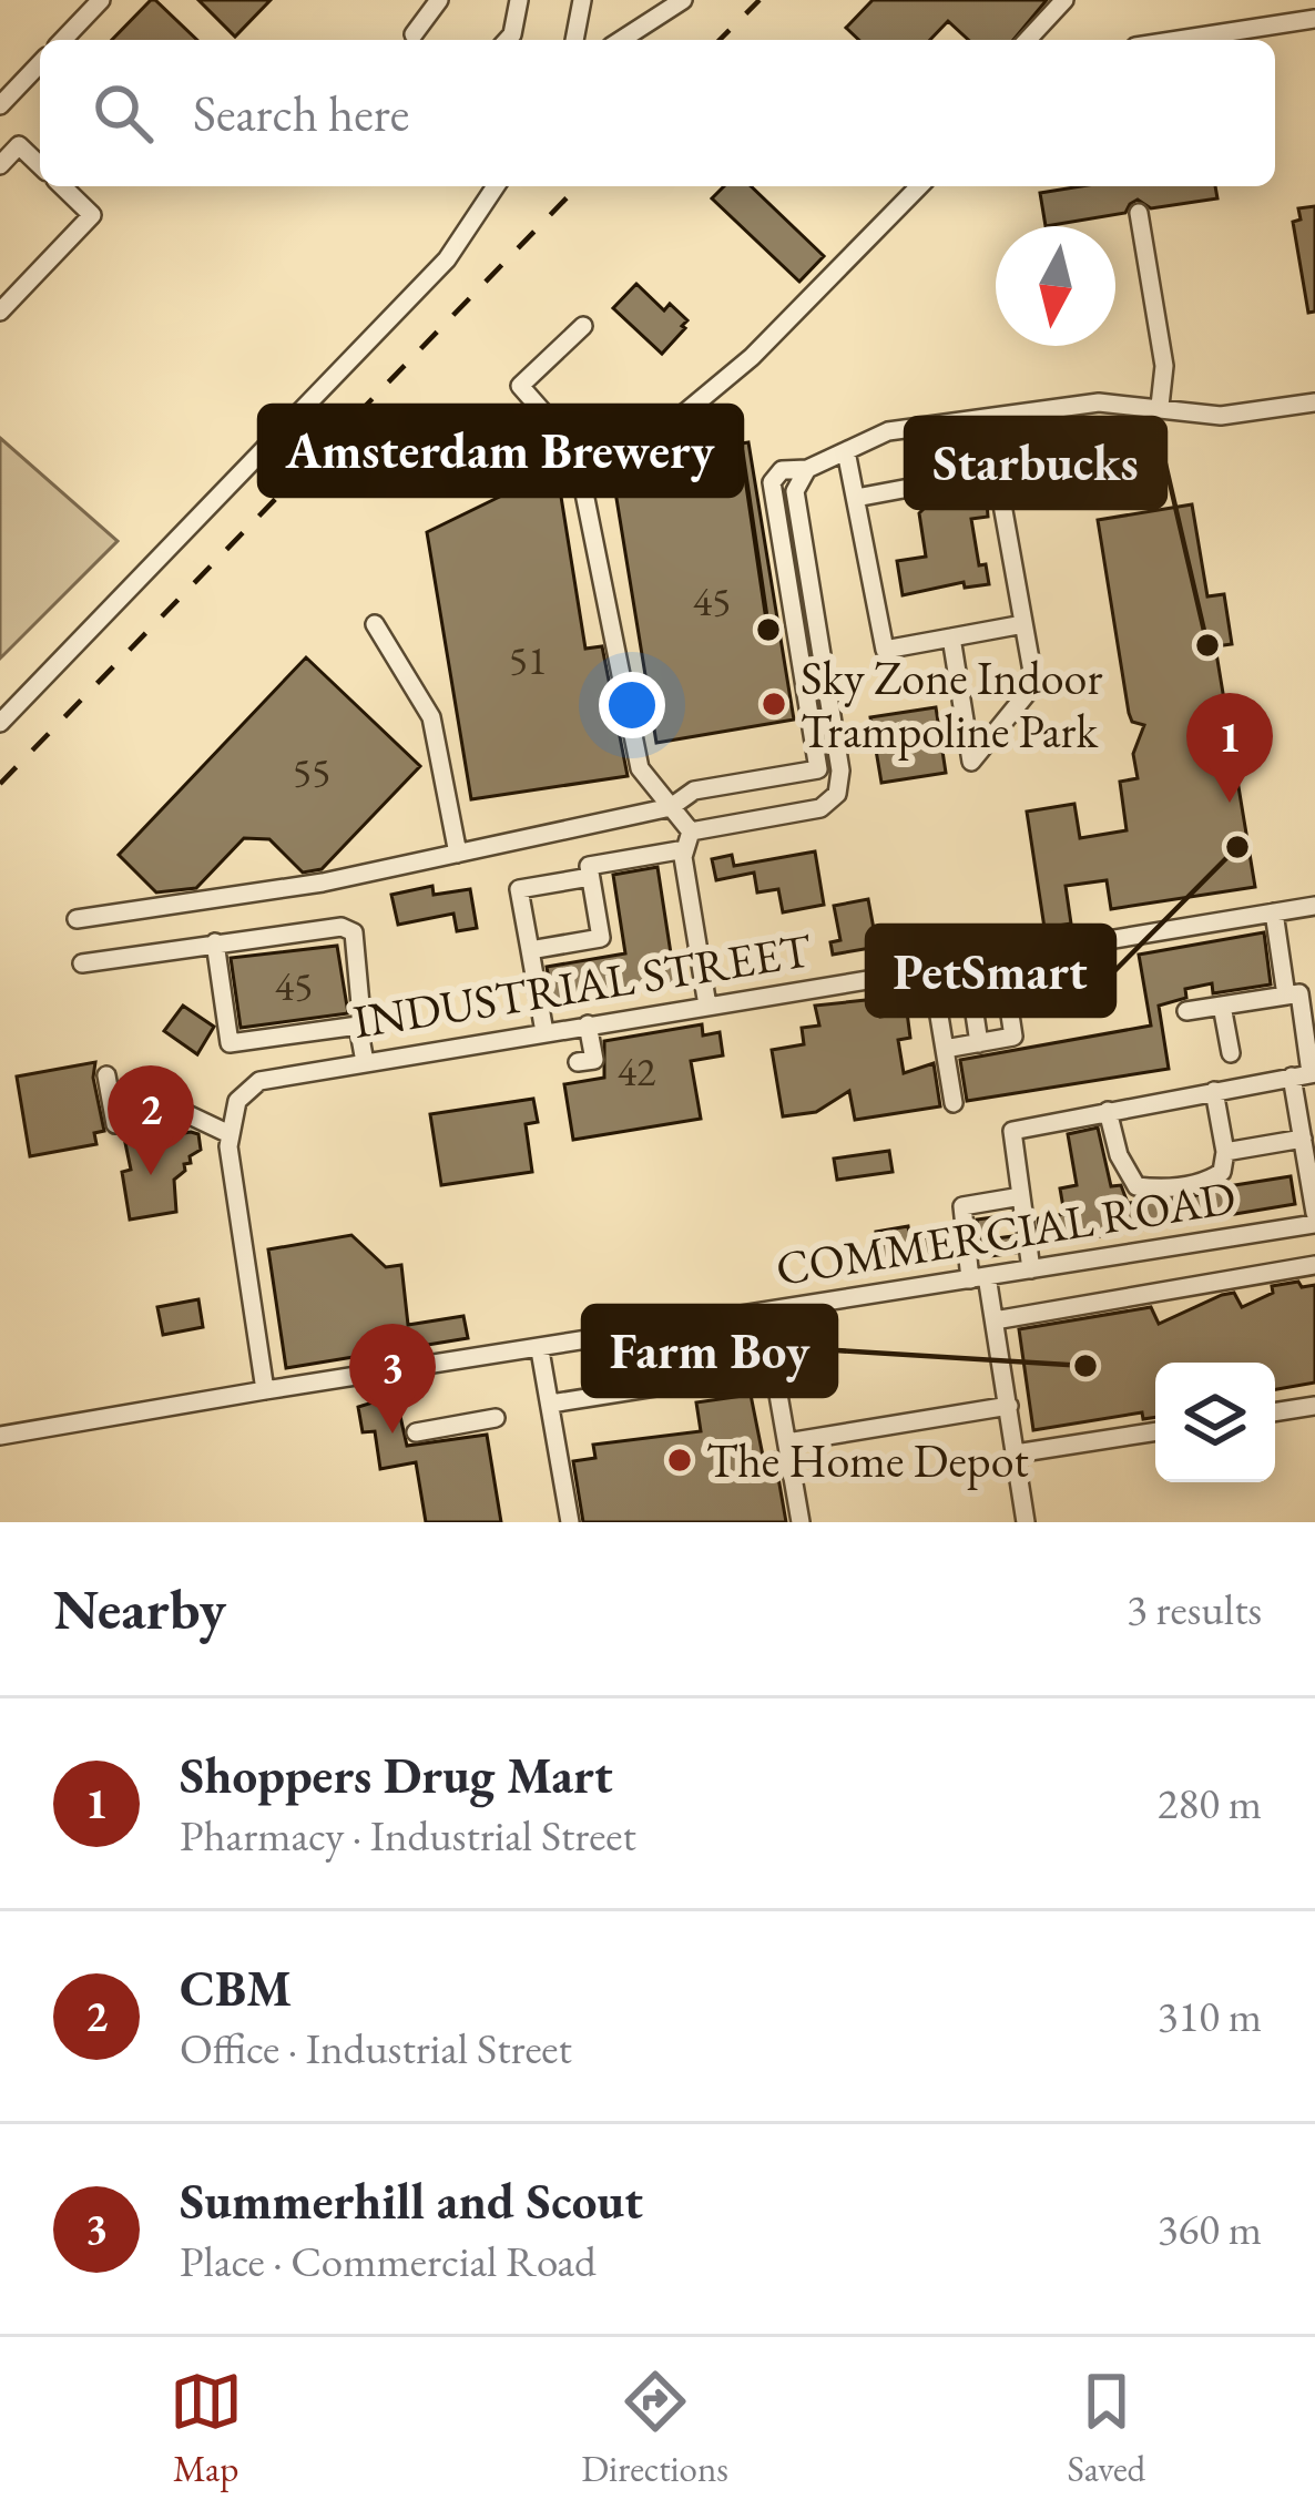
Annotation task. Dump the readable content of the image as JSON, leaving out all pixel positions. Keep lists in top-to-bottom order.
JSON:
{
  "streets": {
    "street": ["INDUSTRIAL STREET", "COMMERCIAL ROAD"]
  },
  "places": [
    "Amsterdam Brewery",
    "Starbucks",
    "Sky Zone Indoor Trampoline Park",
    "PetSmart",
    "Farm Boy",
    "The Home Depot"
  ],
  "house_numbers": [
    "45",
    "51",
    "55",
    "45",
    "42"
  ],
  "north": "bottom",
  "page": {
    "search": "Search here",
    "pins": ["1", "2", "3"],
    "heading": ["Nearby", "3 results"],
    "list": [
      {
        "mark": "1",
        "name": "Shoppers Drug Mart",
        "note": "Pharmacy · Industrial Street",
        "value": "280 m"
      },
      {
        "mark": "2",
        "name": "CBM",
        "note": "Office · Industrial Street",
        "value": "310 m"
      },
      {
        "mark": "3",
        "name": "Summerhill and Scout",
        "note": "Place · Commercial Road",
        "value": "360 m"
      }
    ],
    "nav": ["Map", "Directions", "Saved"]
  }
}
